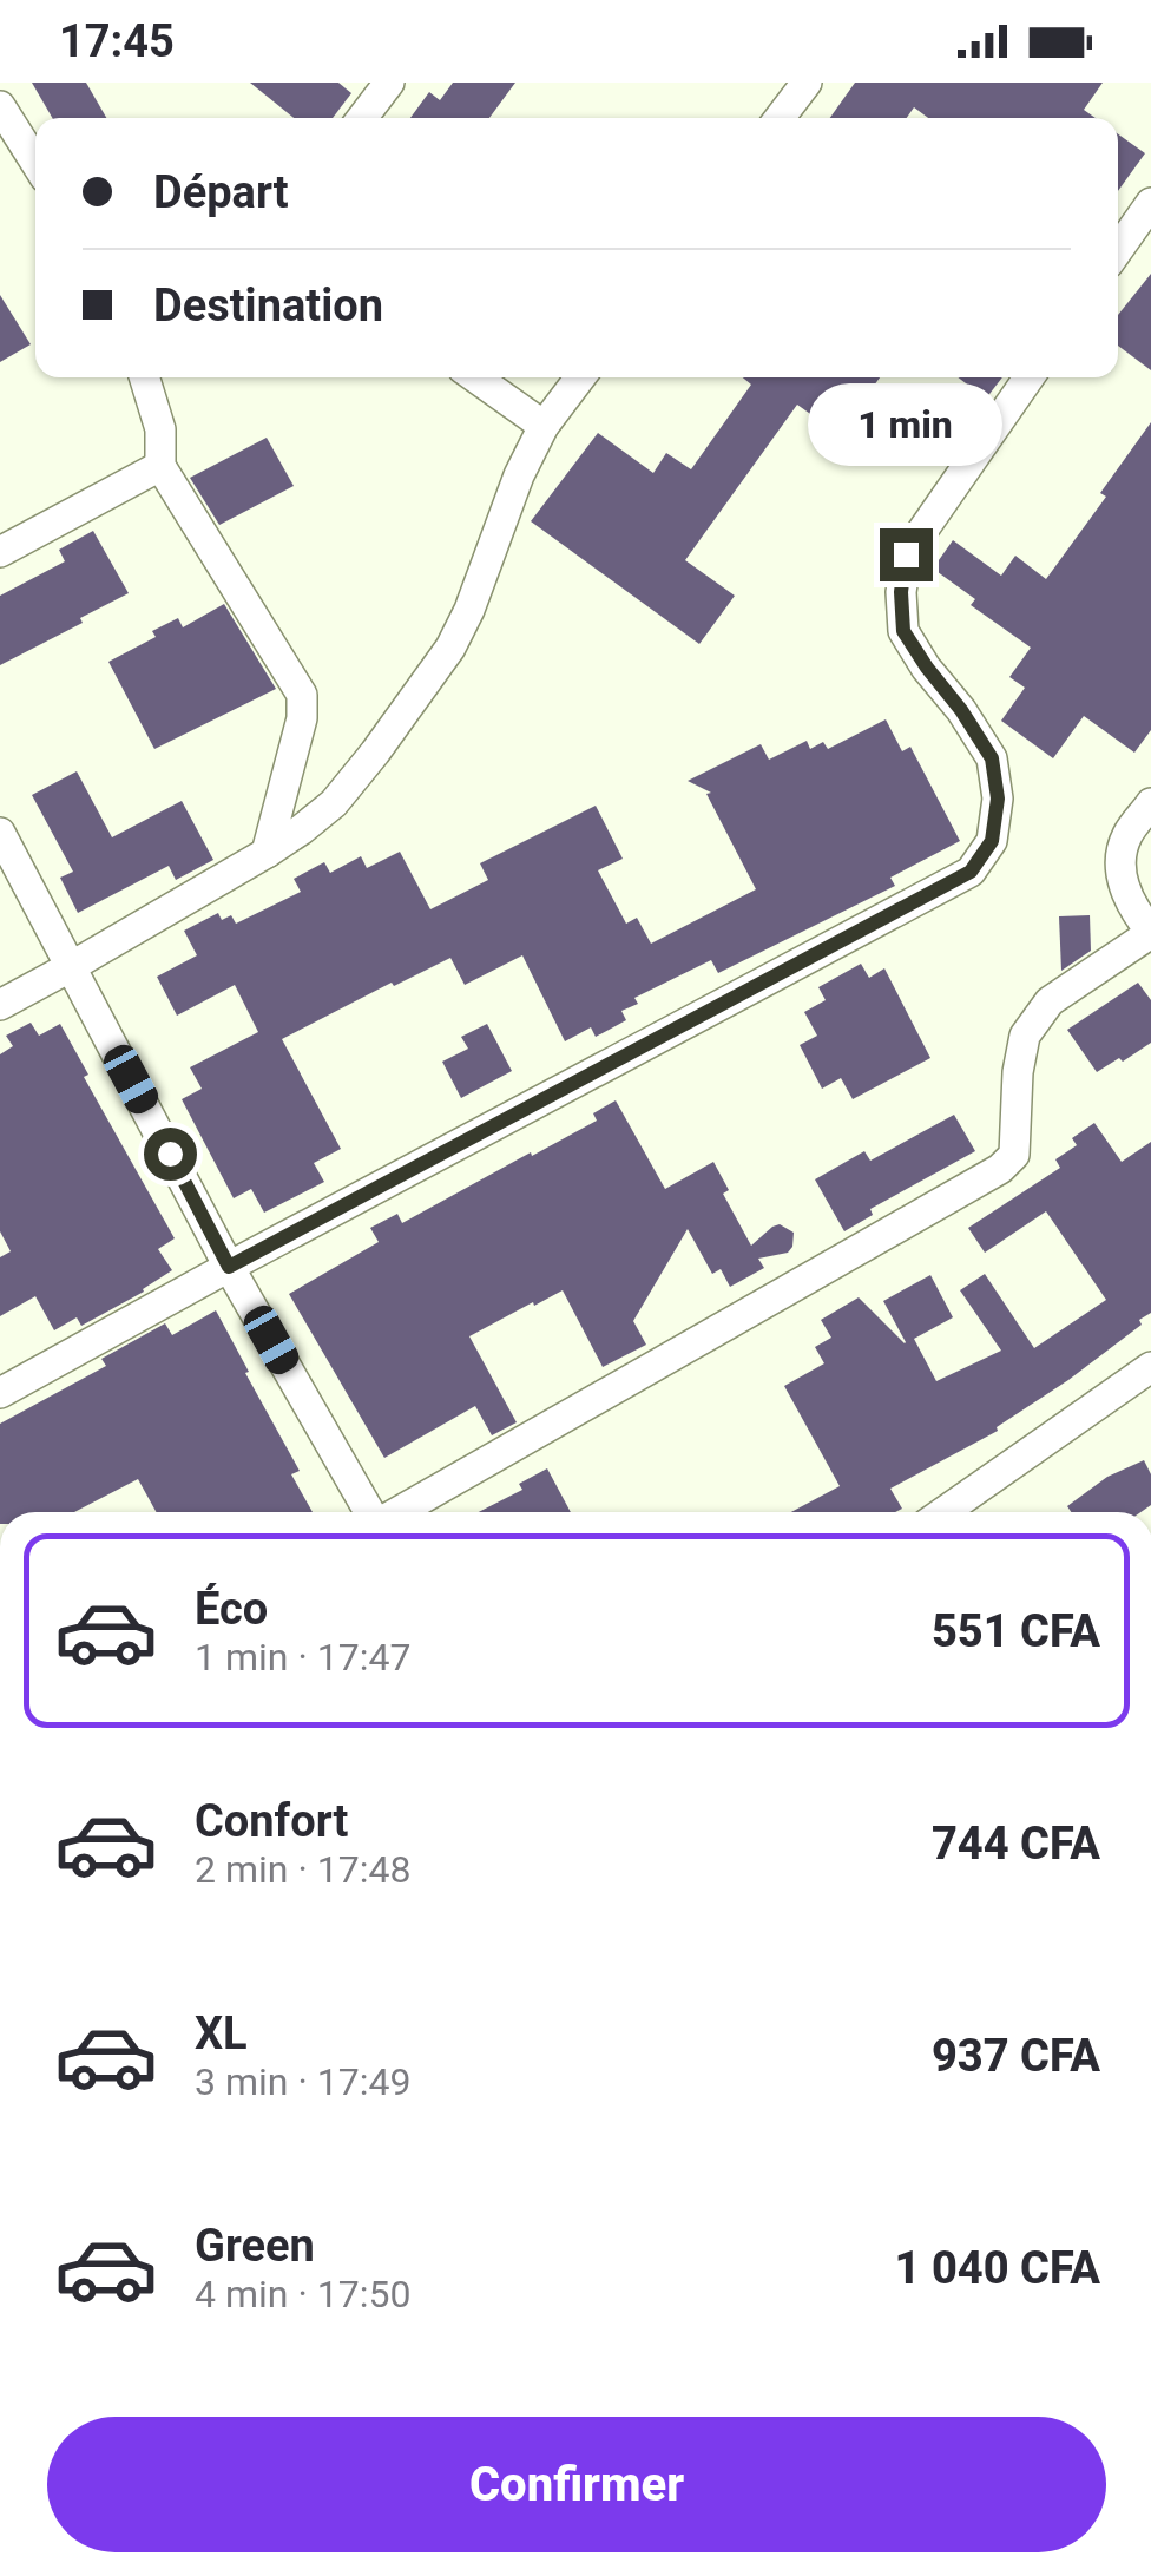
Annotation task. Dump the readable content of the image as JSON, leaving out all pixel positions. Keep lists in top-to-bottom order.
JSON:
{
  "page": {
    "status": "17:45",
    "banner": ["Départ", "Destination"],
    "bubble": "1 min",
    "list": [
      {
        "name": "Éco",
        "note": "1 min · 17:47",
        "value": "551 CFA"
      },
      {
        "name": "Confort",
        "note": "2 min · 17:48",
        "value": "744 CFA"
      },
      {
        "name": "XL",
        "note": "3 min · 17:49",
        "value": "937 CFA"
      },
      {
        "name": "Green",
        "note": "4 min · 17:50",
        "value": "1 040 CFA"
      }
    ],
    "buttons": "Confirmer"
  }
}
